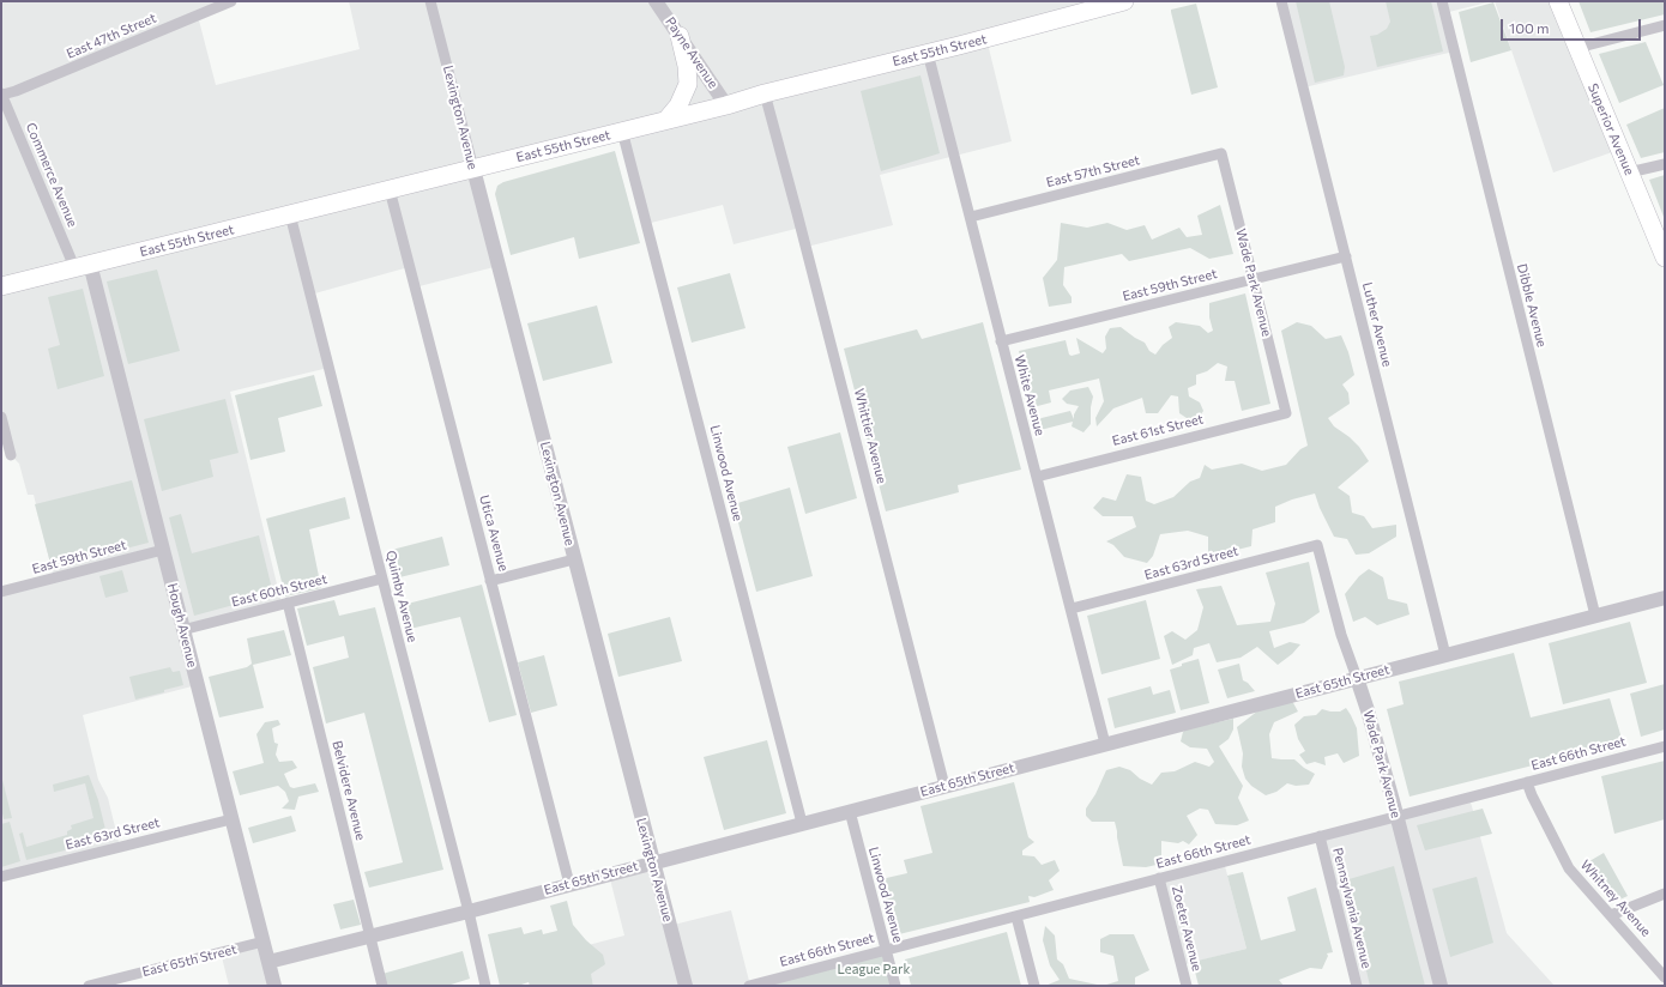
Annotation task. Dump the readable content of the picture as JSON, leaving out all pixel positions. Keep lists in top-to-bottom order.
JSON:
{
  "streets": {
    "main road": ["East 55th Street", "Superior Avenue"],
    "street": [
      "East 47th Street",
      "Payne Avenue",
      "Lexington Avenue",
      "East 57th Street",
      "Commerce Avenue",
      "Wade Park Avenue",
      "East 59th Street",
      "Dibble Avenue",
      "Luther Avenue",
      "White Avenue",
      "East 61st Street",
      "Whittier Avenue",
      "Linwood Avenue",
      "Utica Avenue",
      "East 63rd Street",
      "East 60th Street",
      "Quimby Avenue",
      "Hough Avenue",
      "East 65th Street",
      "East 66th Street",
      "Belvidere Avenue",
      "Whitney Avenue",
      "Pennsylvania Avenue",
      "Zoeter Avenue"
    ]
  },
  "crossings": [
    ["East 47th Street", "Commerce Avenue"],
    ["East 55th Street", "Payne Avenue"],
    ["East 55th Street", "Lexington Avenue"],
    ["East 55th Street", "Commerce Avenue"],
    ["East 55th Street", "White Avenue"],
    ["East 55th Street", "Whittier Avenue"],
    ["East 55th Street", "Linwood Avenue"],
    ["East 55th Street", "Utica Avenue"],
    ["East 55th Street", "Quimby Avenue"],
    ["East 55th Street", "Hough Avenue"],
    ["Lexington Avenue", "East 65th Street"],
    ["East 57th Street", "Wade Park Avenue"],
    ["East 57th Street", "White Avenue"],
    ["Commerce Avenue", "Hough Avenue"],
    ["Wade Park Avenue", "East 59th Street"],
    ["Wade Park Avenue", "East 61st Street"],
    ["Wade Park Avenue", "East 63rd Street"],
    ["Wade Park Avenue", "East 65th Street"],
    ["Wade Park Avenue", "East 66th Street"],
    ["East 59th Street", "Luther Avenue"],
    ["East 59th Street", "White Avenue"],
    ["East 59th Street", "Hough Avenue"],
    ["Dibble Avenue", "East 65th Street"],
    ["Luther Avenue", "East 65th Street"],
    ["White Avenue", "East 61st Street"],
    ["White Avenue", "East 63rd Street"],
    ["White Avenue", "East 65th Street"],
    ["Whittier Avenue", "East 65th Street"],
    ["Linwood Avenue", "East 65th Street"],
    ["Linwood Avenue", "East 66th Street"],
    ["Utica Avenue", "East 65th Street"],
    ["East 63rd Street", "Hough Avenue"],
    ["East 60th Street", "Quimby Avenue"],
    ["East 60th Street", "Hough Avenue"],
    ["East 60th Street", "Belvidere Avenue"],
    ["Quimby Avenue", "East 65th Street"],
    ["Hough Avenue", "East 65th Street"],
    ["East 65th Street", "Belvidere Avenue"],
    ["East 66th Street", "Whitney Avenue"],
    ["East 66th Street", "Pennsylvania Avenue"],
    ["East 66th Street", "Zoeter Avenue"]
  ],
  "parks": ["League Park"],
  "scale_bar": "100 m"
}
